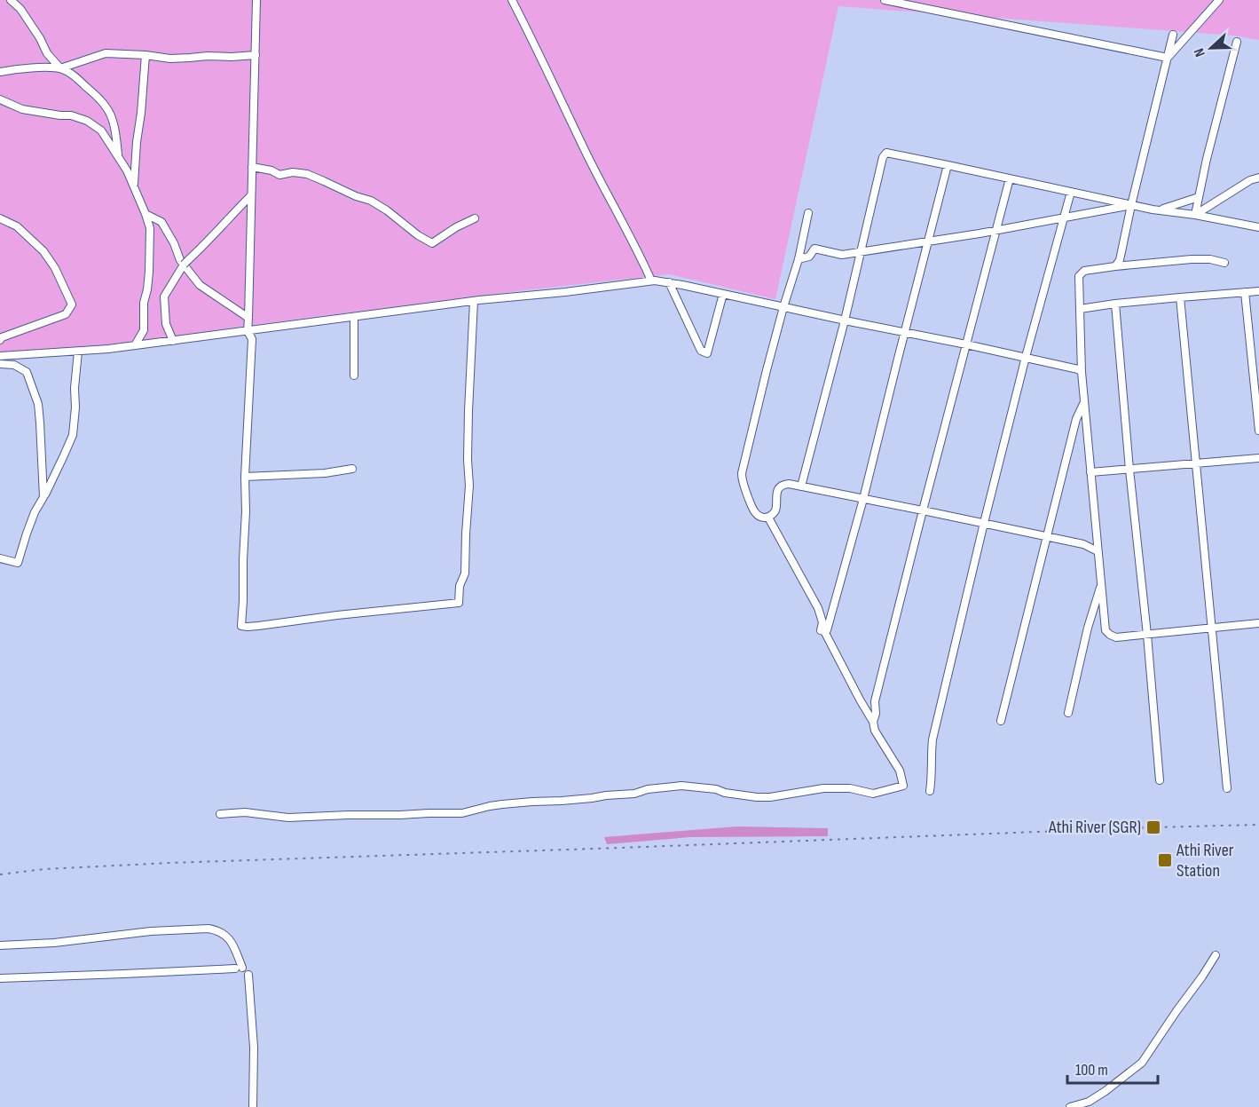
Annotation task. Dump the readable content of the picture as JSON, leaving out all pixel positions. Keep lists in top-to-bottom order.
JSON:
{
  "places": {
    "transit": ["Athi River (SGR)", "Athi River Station"]
  },
  "scale_bar": "100 m",
  "north": "left"
}
